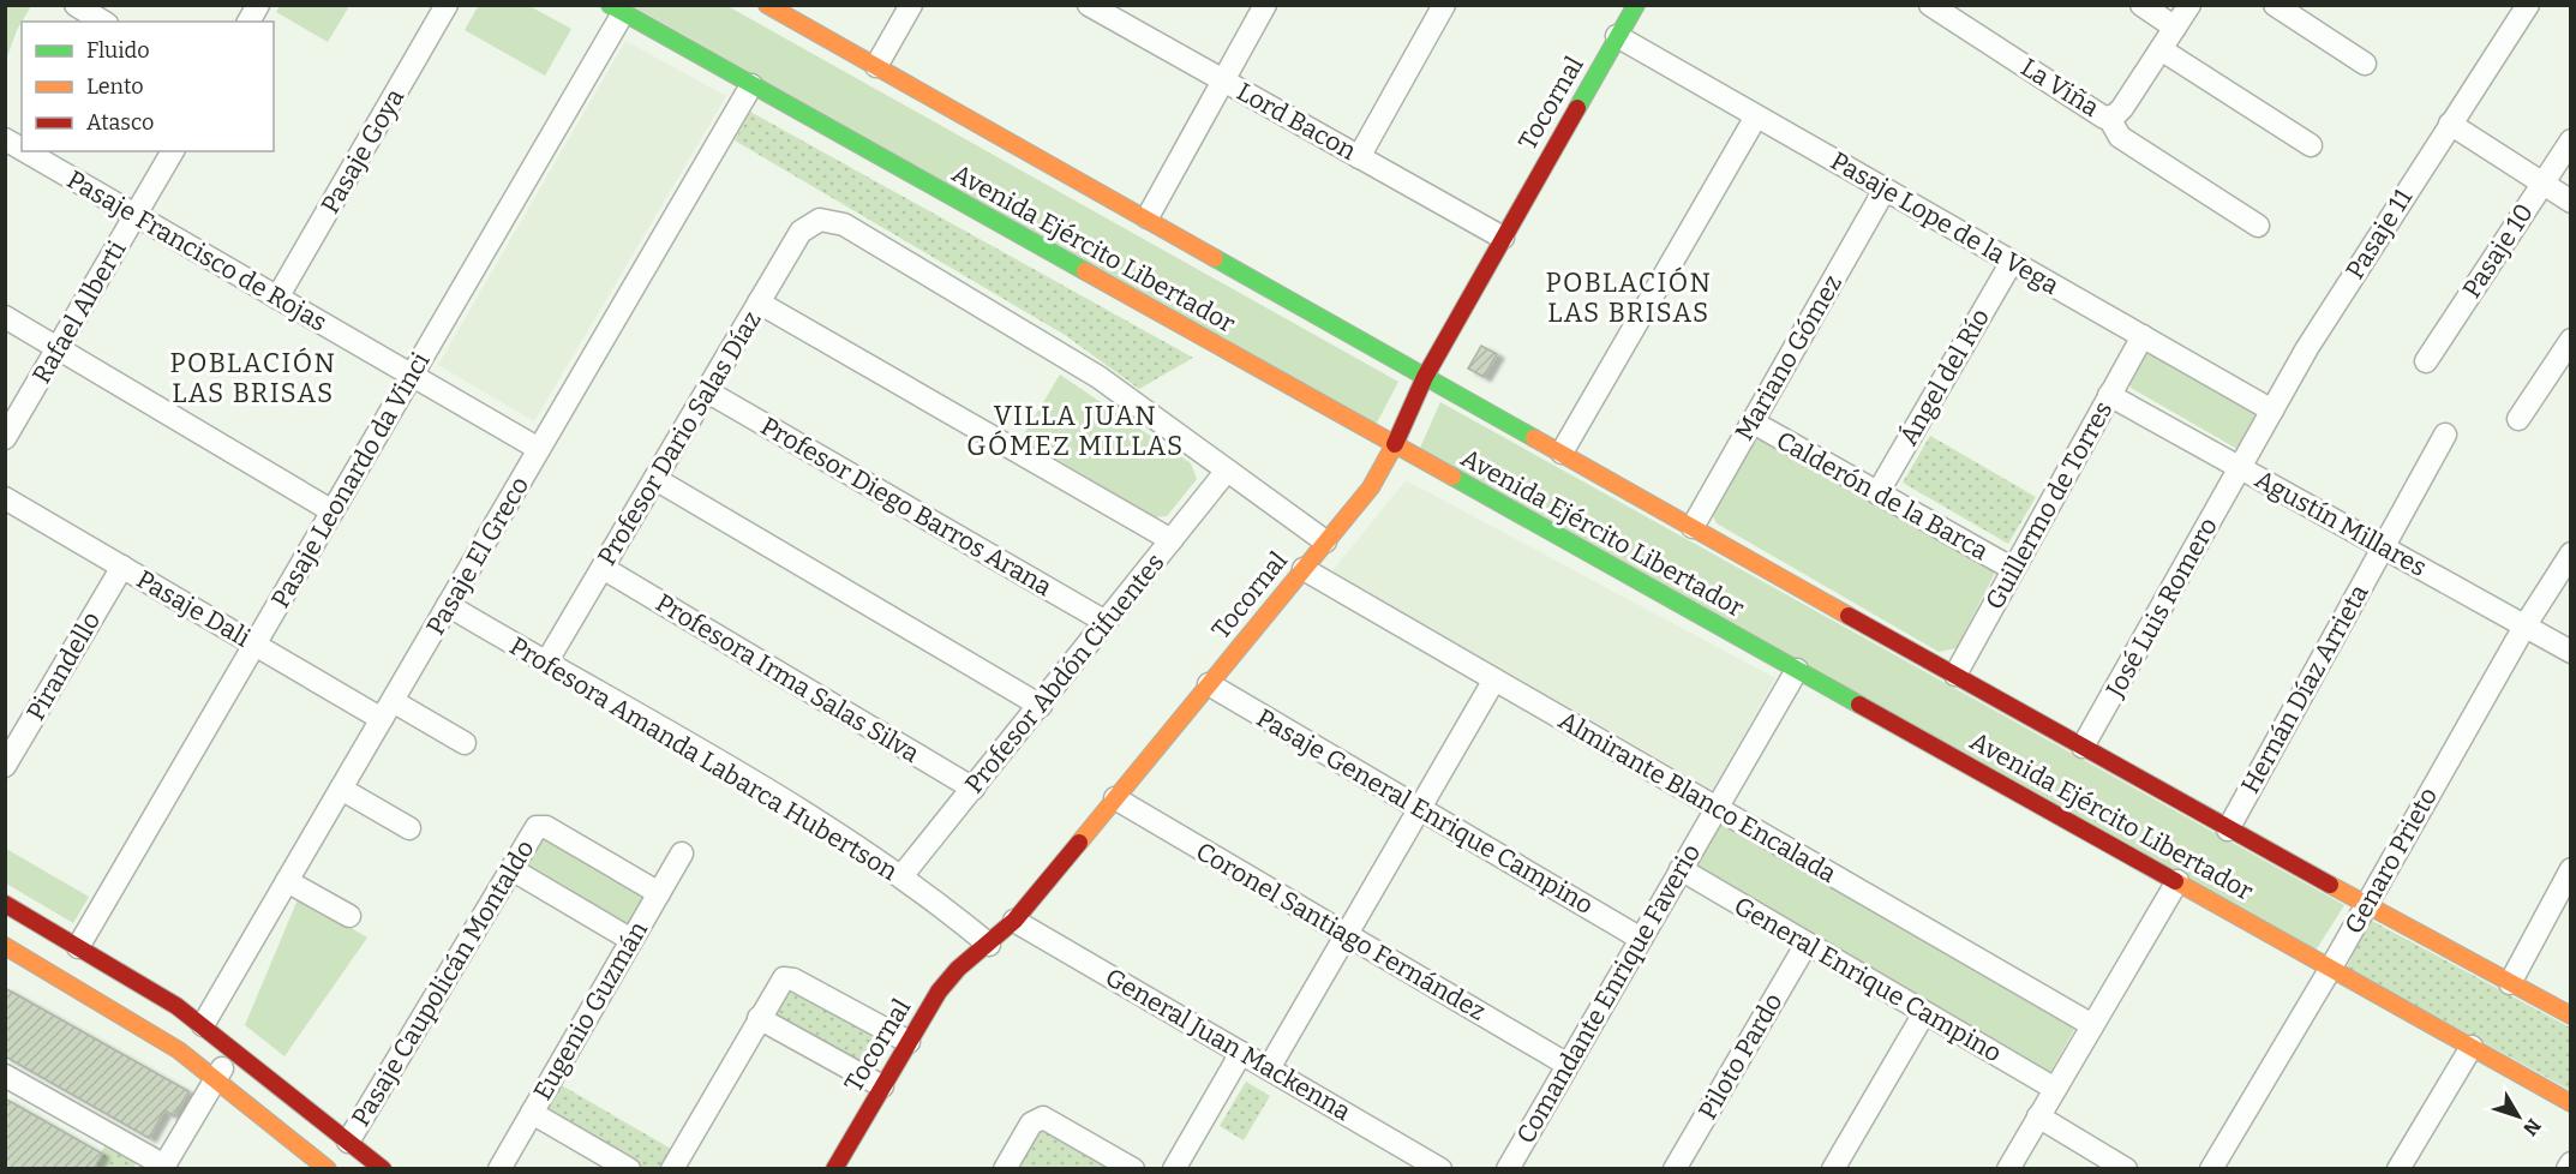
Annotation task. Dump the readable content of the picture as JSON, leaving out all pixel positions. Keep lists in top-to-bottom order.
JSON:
{
  "streets": {
    "main road": ["Tocornal", "Avenida Ejército Libertador"],
    "street": [
      "La Viña",
      "Lord Bacon",
      "Pasaje Goya",
      "Pasaje Lope de la Vega",
      "Pasaje 11",
      "Pasaje Francisco de Rojas",
      "Pasaje 10",
      "Rafael Alberti",
      "Mariano Gómez",
      "Ángel del Río",
      "Profesor Dario Salas Díaz",
      "Pasaje Leonardo da Vinci",
      "Calderón de la Barca",
      "Guillermo de Torres",
      "Profesor Diego Barros Arana",
      "Agustín Millares",
      "Pasaje El Greco",
      "José Luis Romero",
      "Pasaje Dali",
      "Pirandello",
      "Profesor Abdón Cifuentes",
      "Profesora Irma Salas Silva",
      "Hernán Díaz Arrieta",
      "Profesora Amanda Labarca Hubertson",
      "Almirante Blanco Encalada",
      "Pasaje General Enrique Campino",
      "Genaro Prieto",
      "Coronel Santiago Fernández",
      "General Enrique Campino",
      "Pasaje Caupolicán Montaldo",
      "Comandante Enrique Faverio",
      "Eugenio Guzmán",
      "General Juan Mackenna",
      "Piloto Pardo"
    ]
  },
  "crossings": [
    ["Tocornal", "Lord Bacon"],
    ["Tocornal", "Pasaje Lope de la Vega"],
    ["Tocornal", "Avenida Ejército Libertador"],
    ["Tocornal", "Profesora Amanda Labarca Hubertson"],
    ["Tocornal", "Almirante Blanco Encalada"],
    ["Tocornal", "Pasaje General Enrique Campino"],
    ["Tocornal", "Coronel Santiago Fernández"],
    ["Tocornal", "General Juan Mackenna"],
    ["Pasaje Goya", "Pasaje Francisco de Rojas"],
    ["Pasaje Lope de la Vega", "Pasaje 11"],
    ["Pasaje Lope de la Vega", "Mariano Gómez"],
    ["Pasaje Lope de la Vega", "Ángel del Río"],
    ["Pasaje Lope de la Vega", "Guillermo de Torres"],
    ["Pasaje 11", "Agustín Millares"],
    ["Pasaje 11", "José Luis Romero"],
    ["Avenida Ejército Libertador", "Mariano Gómez"],
    ["Avenida Ejército Libertador", "Pasaje Leonardo da Vinci"],
    ["Avenida Ejército Libertador", "Guillermo de Torres"],
    ["Avenida Ejército Libertador", "Pasaje El Greco"],
    ["Avenida Ejército Libertador", "José Luis Romero"],
    ["Avenida Ejército Libertador", "Hernán Díaz Arrieta"],
    ["Avenida Ejército Libertador", "Genaro Prieto"],
    ["Avenida Ejército Libertador", "Comandante Enrique Faverio"],
    ["Pasaje Francisco de Rojas", "Rafael Alberti"],
    ["Pasaje Francisco de Rojas", "Pasaje Leonardo da Vinci"],
    ["Pasaje Francisco de Rojas", "Pasaje El Greco"],
    ["Mariano Gómez", "Calderón de la Barca"],
    ["Ángel del Río", "Calderón de la Barca"],
    ["Profesor Dario Salas Díaz", "Profesor Diego Barros Arana"],
    ["Profesor Dario Salas Díaz", "Profesor Abdón Cifuentes"],
    ["Profesor Dario Salas Díaz", "Profesora Irma Salas Silva"],
    ["Profesor Dario Salas Díaz", "Profesora Amanda Labarca Hubertson"],
    ["Pasaje Leonardo da Vinci", "Pasaje Dali"],
    ["Calderón de la Barca", "Guillermo de Torres"],
    ["Guillermo de Torres", "Agustín Millares"],
    ["Profesor Diego Barros Arana", "Profesor Abdón Cifuentes"],
    ["Agustín Millares", "José Luis Romero"],
    ["Agustín Millares", "Hernán Díaz Arrieta"],
    ["Agustín Millares", "Genaro Prieto"],
    ["Pasaje El Greco", "Pasaje Dali"],
    ["Pasaje El Greco", "Profesora Amanda Labarca Hubertson"],
    ["Pasaje Dali", "Pirandello"],
    ["Profesor Abdón Cifuentes", "Profesora Irma Salas Silva"],
    ["Profesor Abdón Cifuentes", "Profesora Amanda Labarca Hubertson"],
    ["Almirante Blanco Encalada", "Comandante Enrique Faverio"],
    ["Pasaje General Enrique Campino", "Comandante Enrique Faverio"],
    ["Coronel Santiago Fernández", "Comandante Enrique Faverio"],
    ["General Enrique Campino", "Comandante Enrique Faverio"],
    ["General Enrique Campino", "Piloto Pardo"],
    ["Pasaje Caupolicán Montaldo", "Eugenio Guzmán"]
  ],
  "districts": ["POBLACIÓN LAS BRISAS", "POBLACIÓN LAS BRISAS", "VILLA JUAN GÓMEZ MILLAS"],
  "legend": ["Fluido", "Lento", "Atasco"],
  "north": "bottom right"
}
